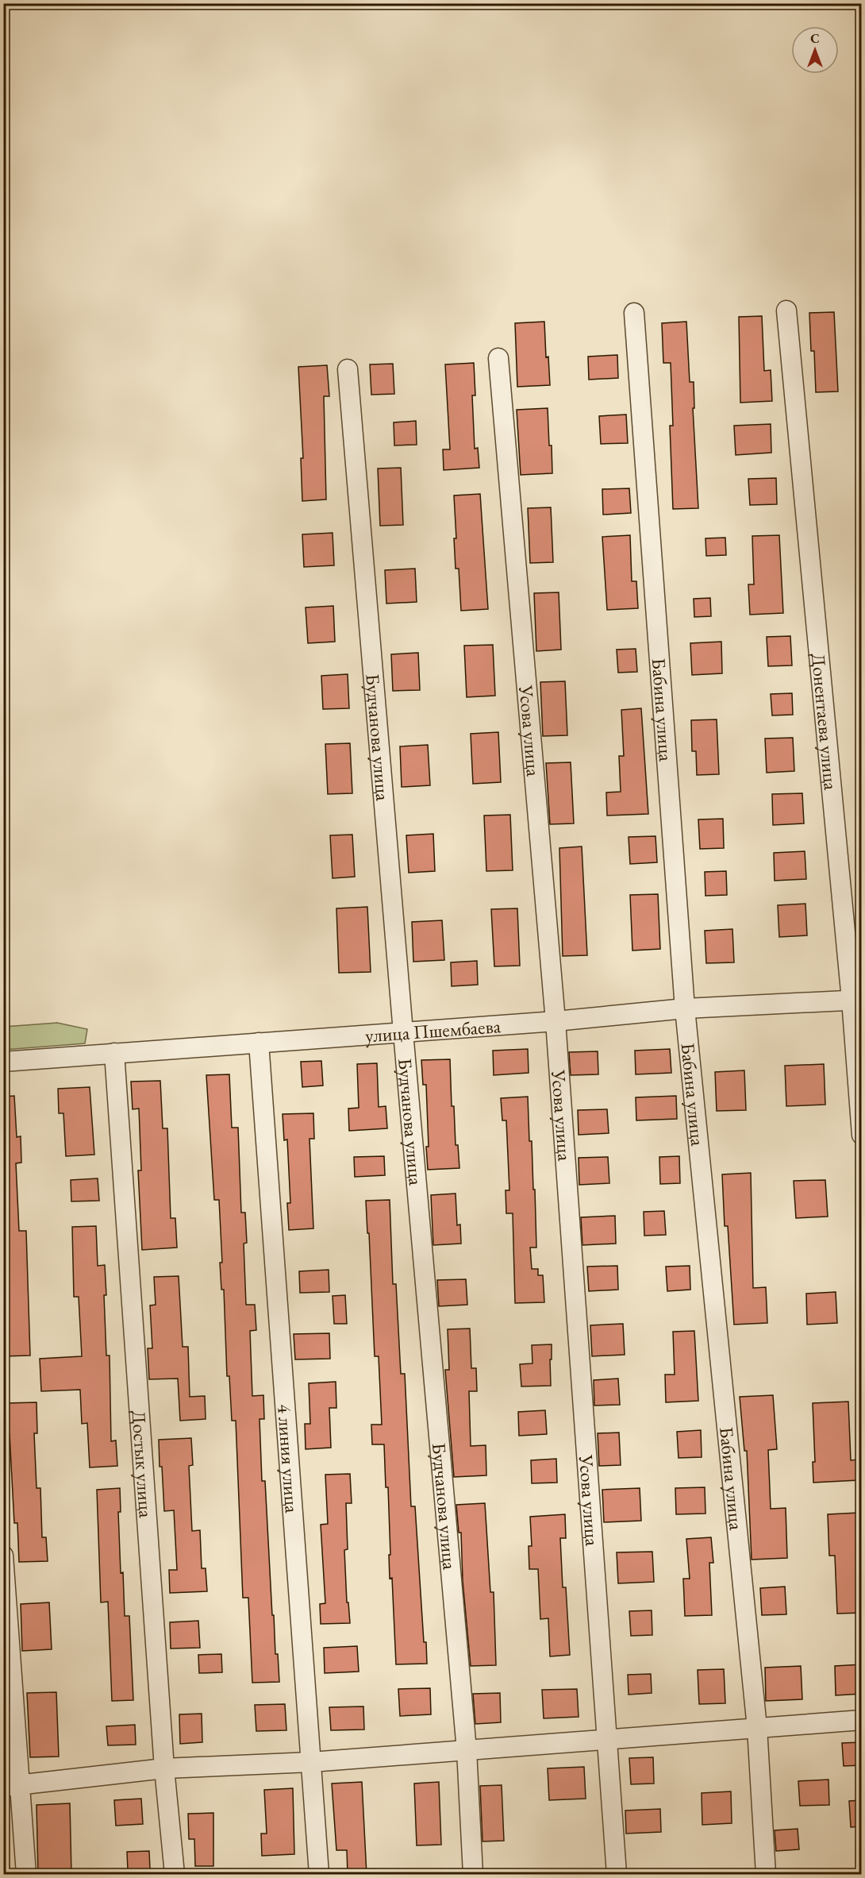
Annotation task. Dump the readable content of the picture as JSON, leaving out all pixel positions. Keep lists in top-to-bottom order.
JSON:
{
  "streets": {
    "street": [
      "Бабина улица",
      "Донентаева улица",
      "Усова улица",
      "Будчанова улица",
      "улица Пшембаева",
      "4 линия улица",
      "Достык улица"
    ]
  },
  "crossings": [
    ["Бабина улица", "улица Пшембаева"],
    ["Донентаева улица", "улица Пшембаева"],
    ["Усова улица", "улица Пшембаева"],
    ["Будчанова улица", "улица Пшембаева"],
    ["улица Пшембаева", "4 линия улица"],
    ["улица Пшембаева", "Достык улица"]
  ],
  "north": "top"
}
